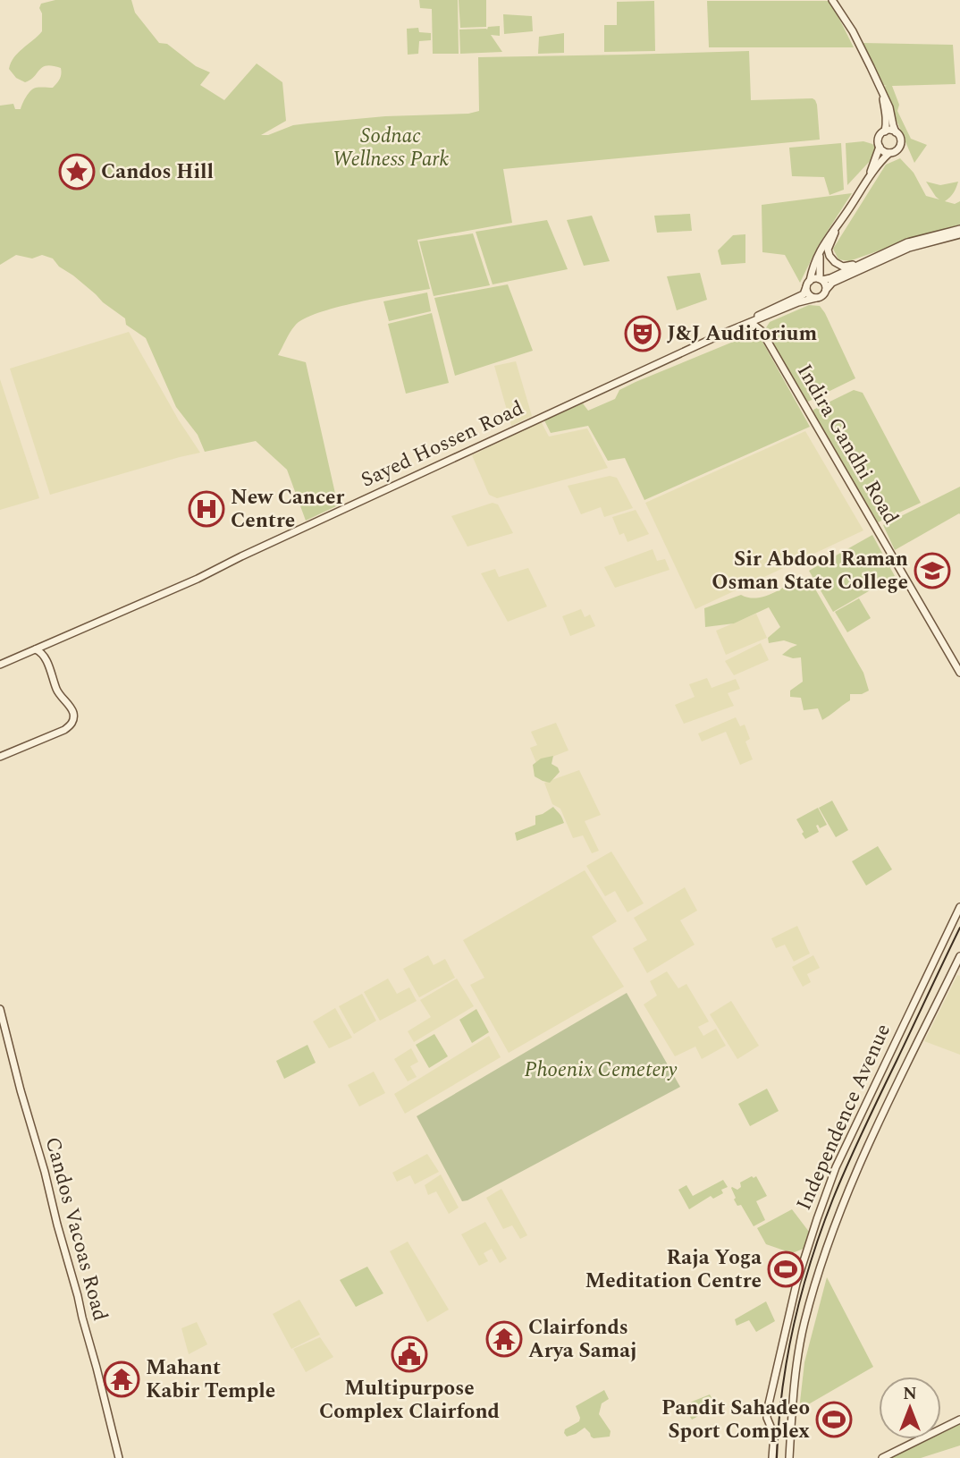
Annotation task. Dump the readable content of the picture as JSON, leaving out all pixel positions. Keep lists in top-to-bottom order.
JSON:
{
  "streets": {
    "main road": [
      "Sayed Hossen Road",
      "Indira Gandhi Road",
      "Independence Avenue",
      "Candos Vacoas Road"
    ]
  },
  "parks": ["Sodnac Wellness Park", "Phoenix Cemetery"],
  "places": {
    "place": ["Candos Hill"],
    "theatre": ["J&J Auditorium"],
    "hospital": ["New Cancer Centre"],
    "school or university": ["Sir Abdool Raman Osman State College"],
    "sports": ["Raja Yoga Meditation Centre", "Pandit Sahadeo Sport Complex"],
    "temple": ["Clairfonds Arya Samaj", "Mahant Kabir Temple"],
    "public building": ["Multipurpose Complex Clairfond"]
  },
  "north": "top"
}
